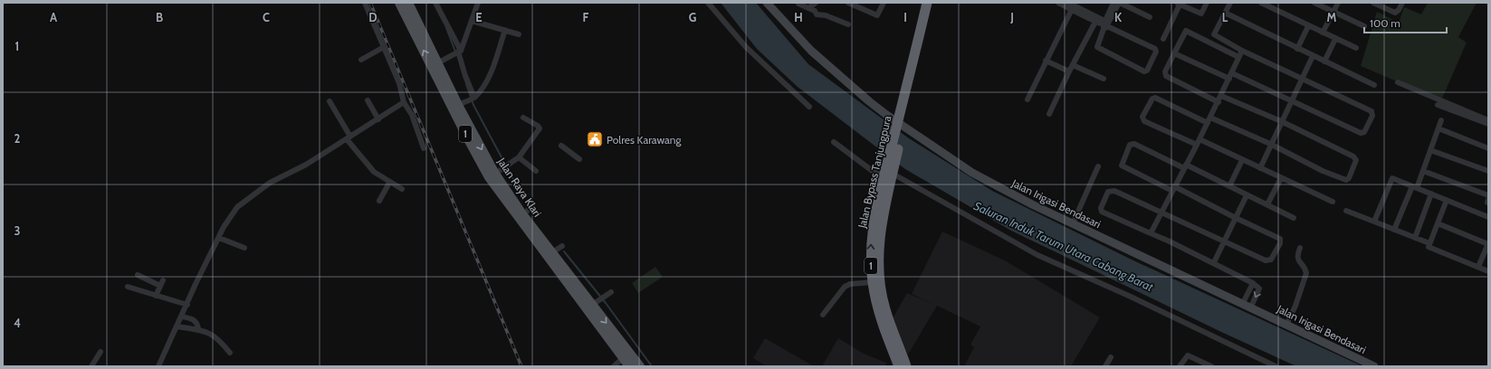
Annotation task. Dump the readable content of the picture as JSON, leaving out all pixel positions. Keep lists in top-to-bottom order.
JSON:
{
  "streets": {
    "highway": ["1", "Jalan Bypass Tanjungpura"],
    "main road": ["Jalan Raya Klari"],
    "street": ["Jalan Irigasi Bendasari"]
  },
  "water": ["Saluran Induk Tarum Utara Cabang Barat"],
  "places": {
    "public building": ["Polres Karawang"]
  },
  "scale_bar": "100 m",
  "grid": {
    "columns": [
      "A",
      "B",
      "C",
      "D",
      "E",
      "F",
      "G",
      "H",
      "I",
      "J",
      "K",
      "L",
      "M"
    ],
    "rows": [
      "1",
      "2",
      "3",
      "4"
    ]
  }
}
